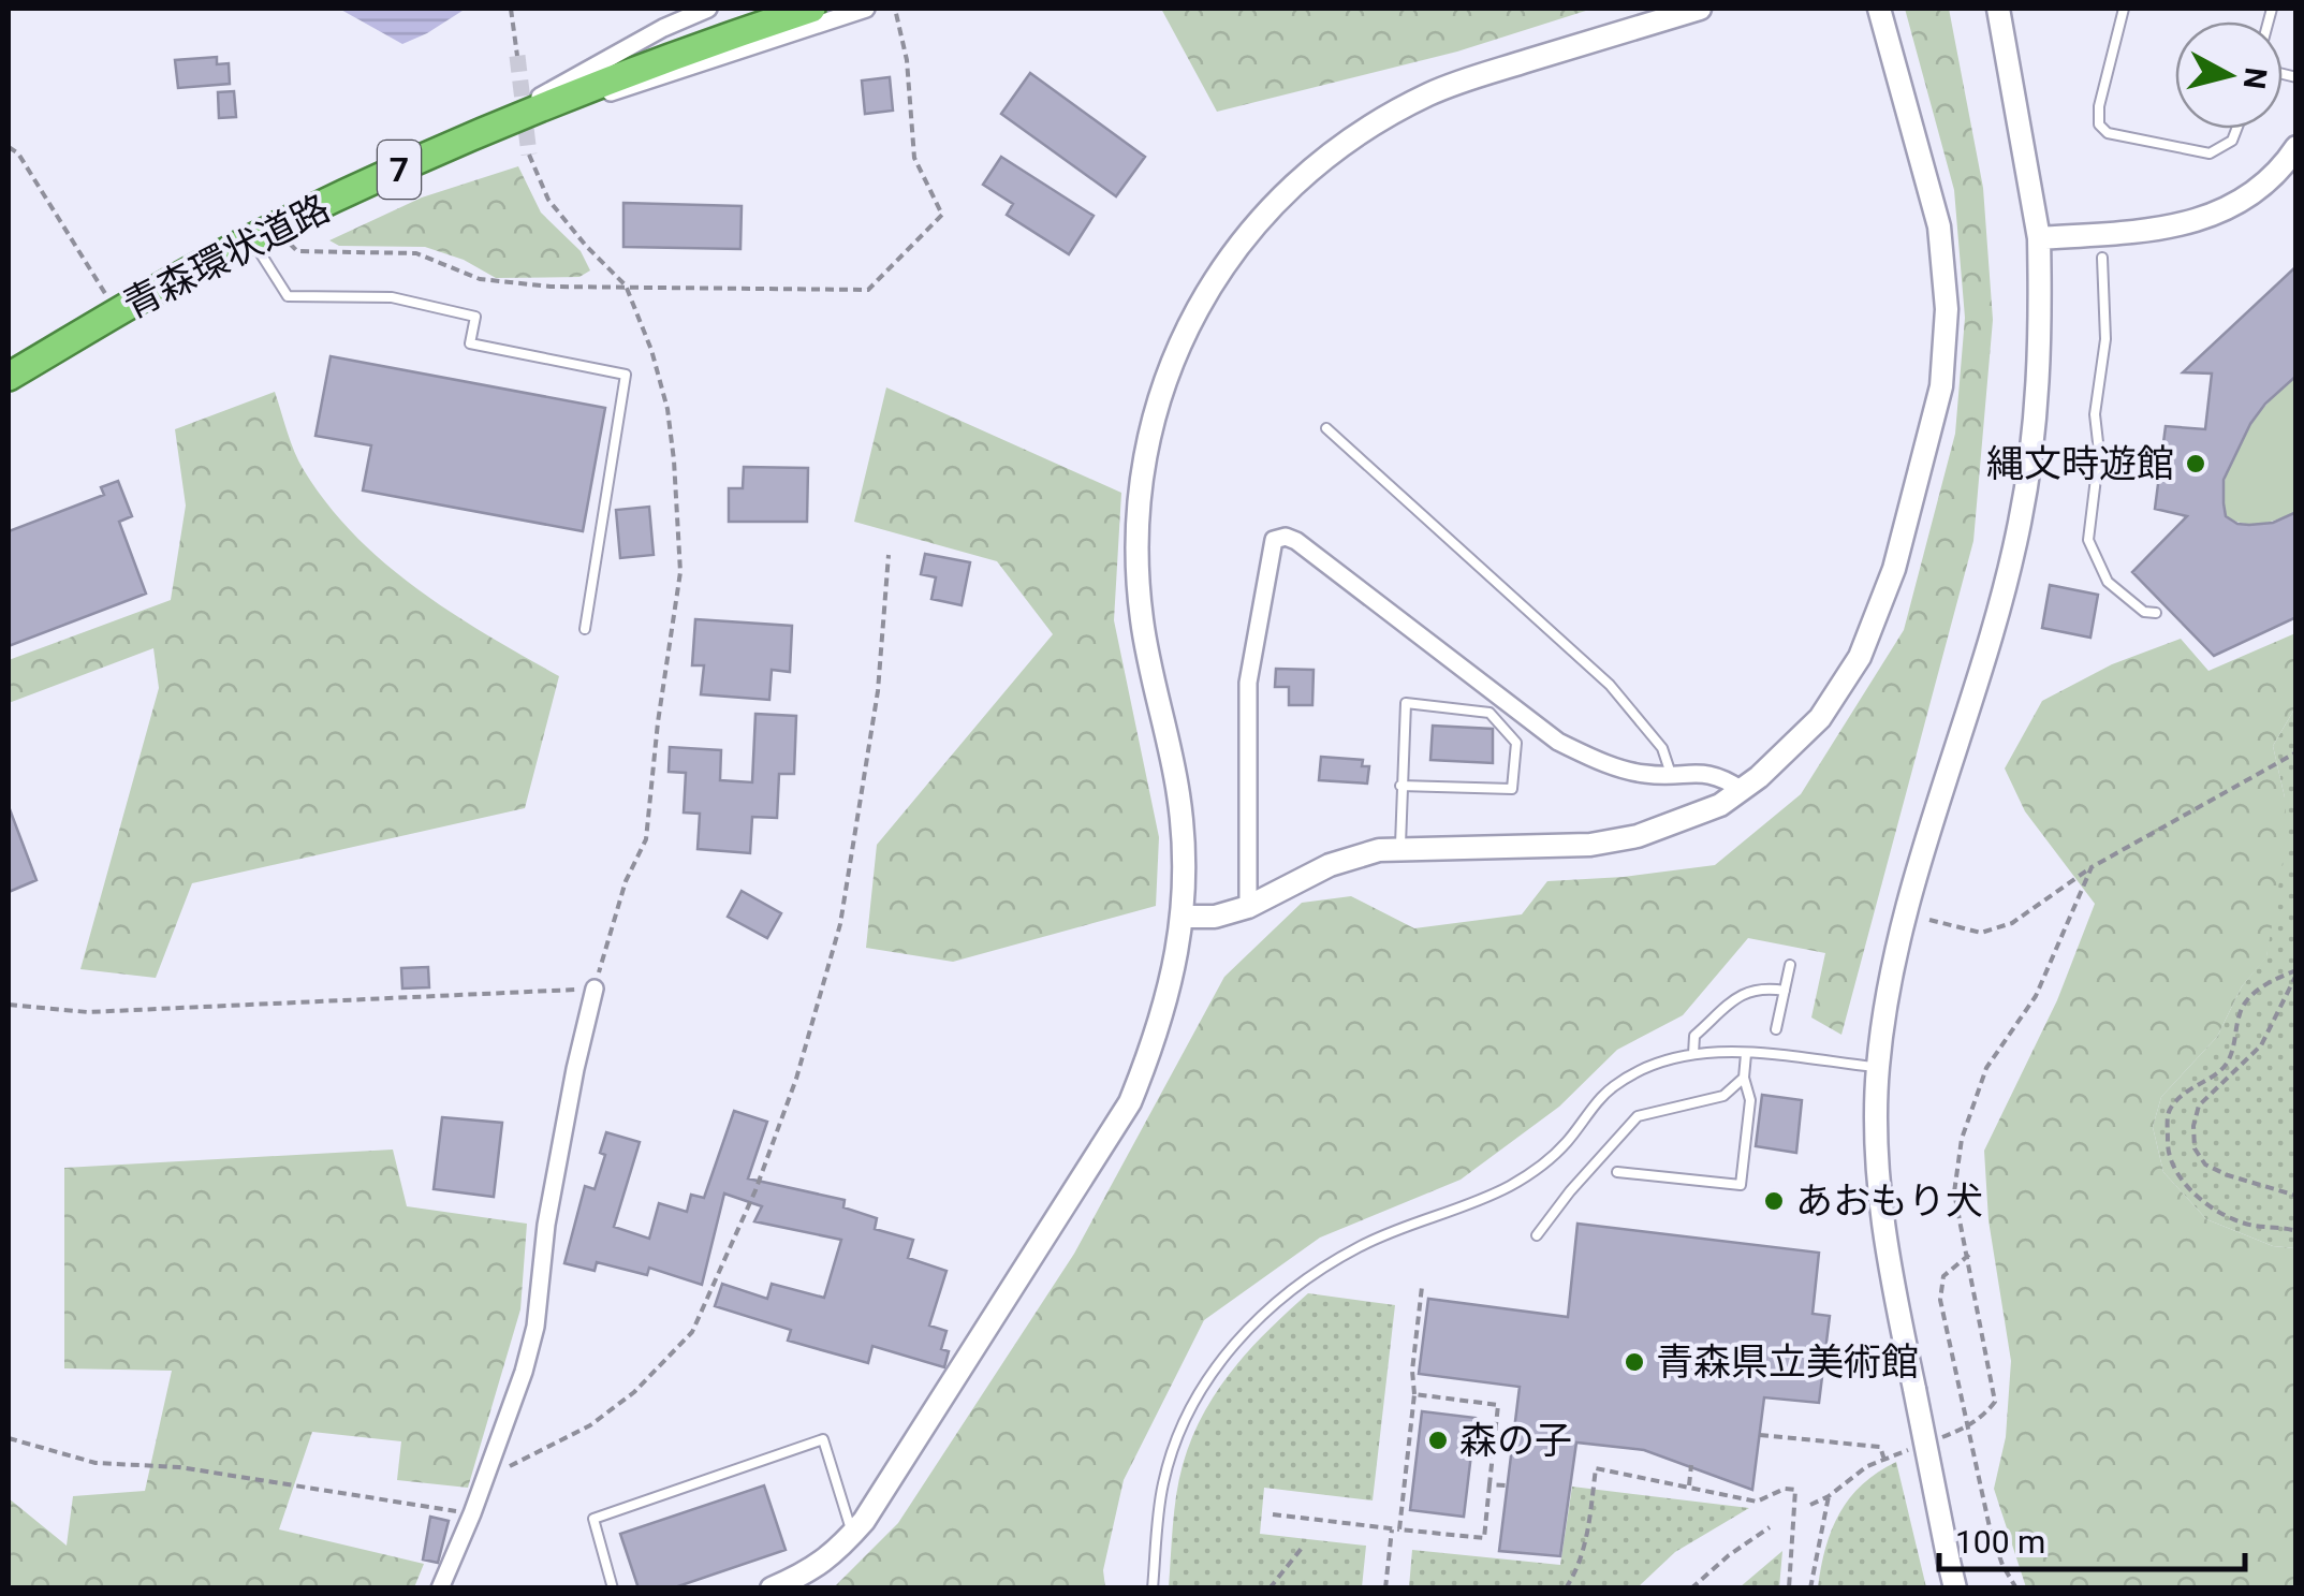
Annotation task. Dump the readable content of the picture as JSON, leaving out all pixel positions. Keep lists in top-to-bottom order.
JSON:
{
  "streets": {
    "highway": ["7", "青森環状道路"]
  },
  "places": [
    "縄文時遊館",
    "あおもり犬",
    "青森県立美術館",
    "森の子"
  ],
  "scale_bar": "100 m",
  "north": "right"
}
